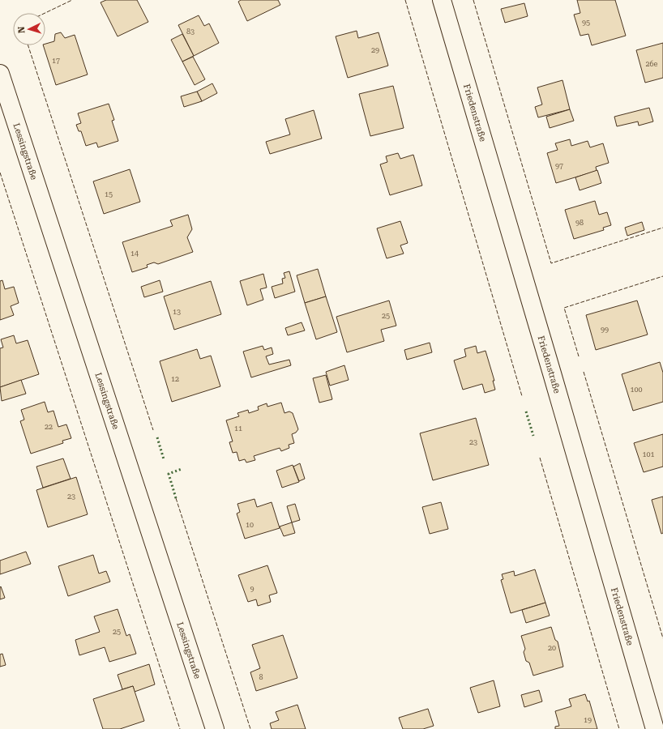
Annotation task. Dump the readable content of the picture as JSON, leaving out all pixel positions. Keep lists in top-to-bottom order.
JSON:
{
  "streets": {
    "street": ["Friedenstraße", "Lessingstraße"]
  },
  "house_numbers": [
    "95",
    "83",
    "29",
    "17",
    "26e",
    "97",
    "15",
    "98",
    "14",
    "13",
    "25",
    "99",
    "12",
    "100",
    "22",
    "11",
    "23",
    "101",
    "23",
    "10",
    "9",
    "25",
    "20",
    "8",
    "19"
  ],
  "north": "left"
}
